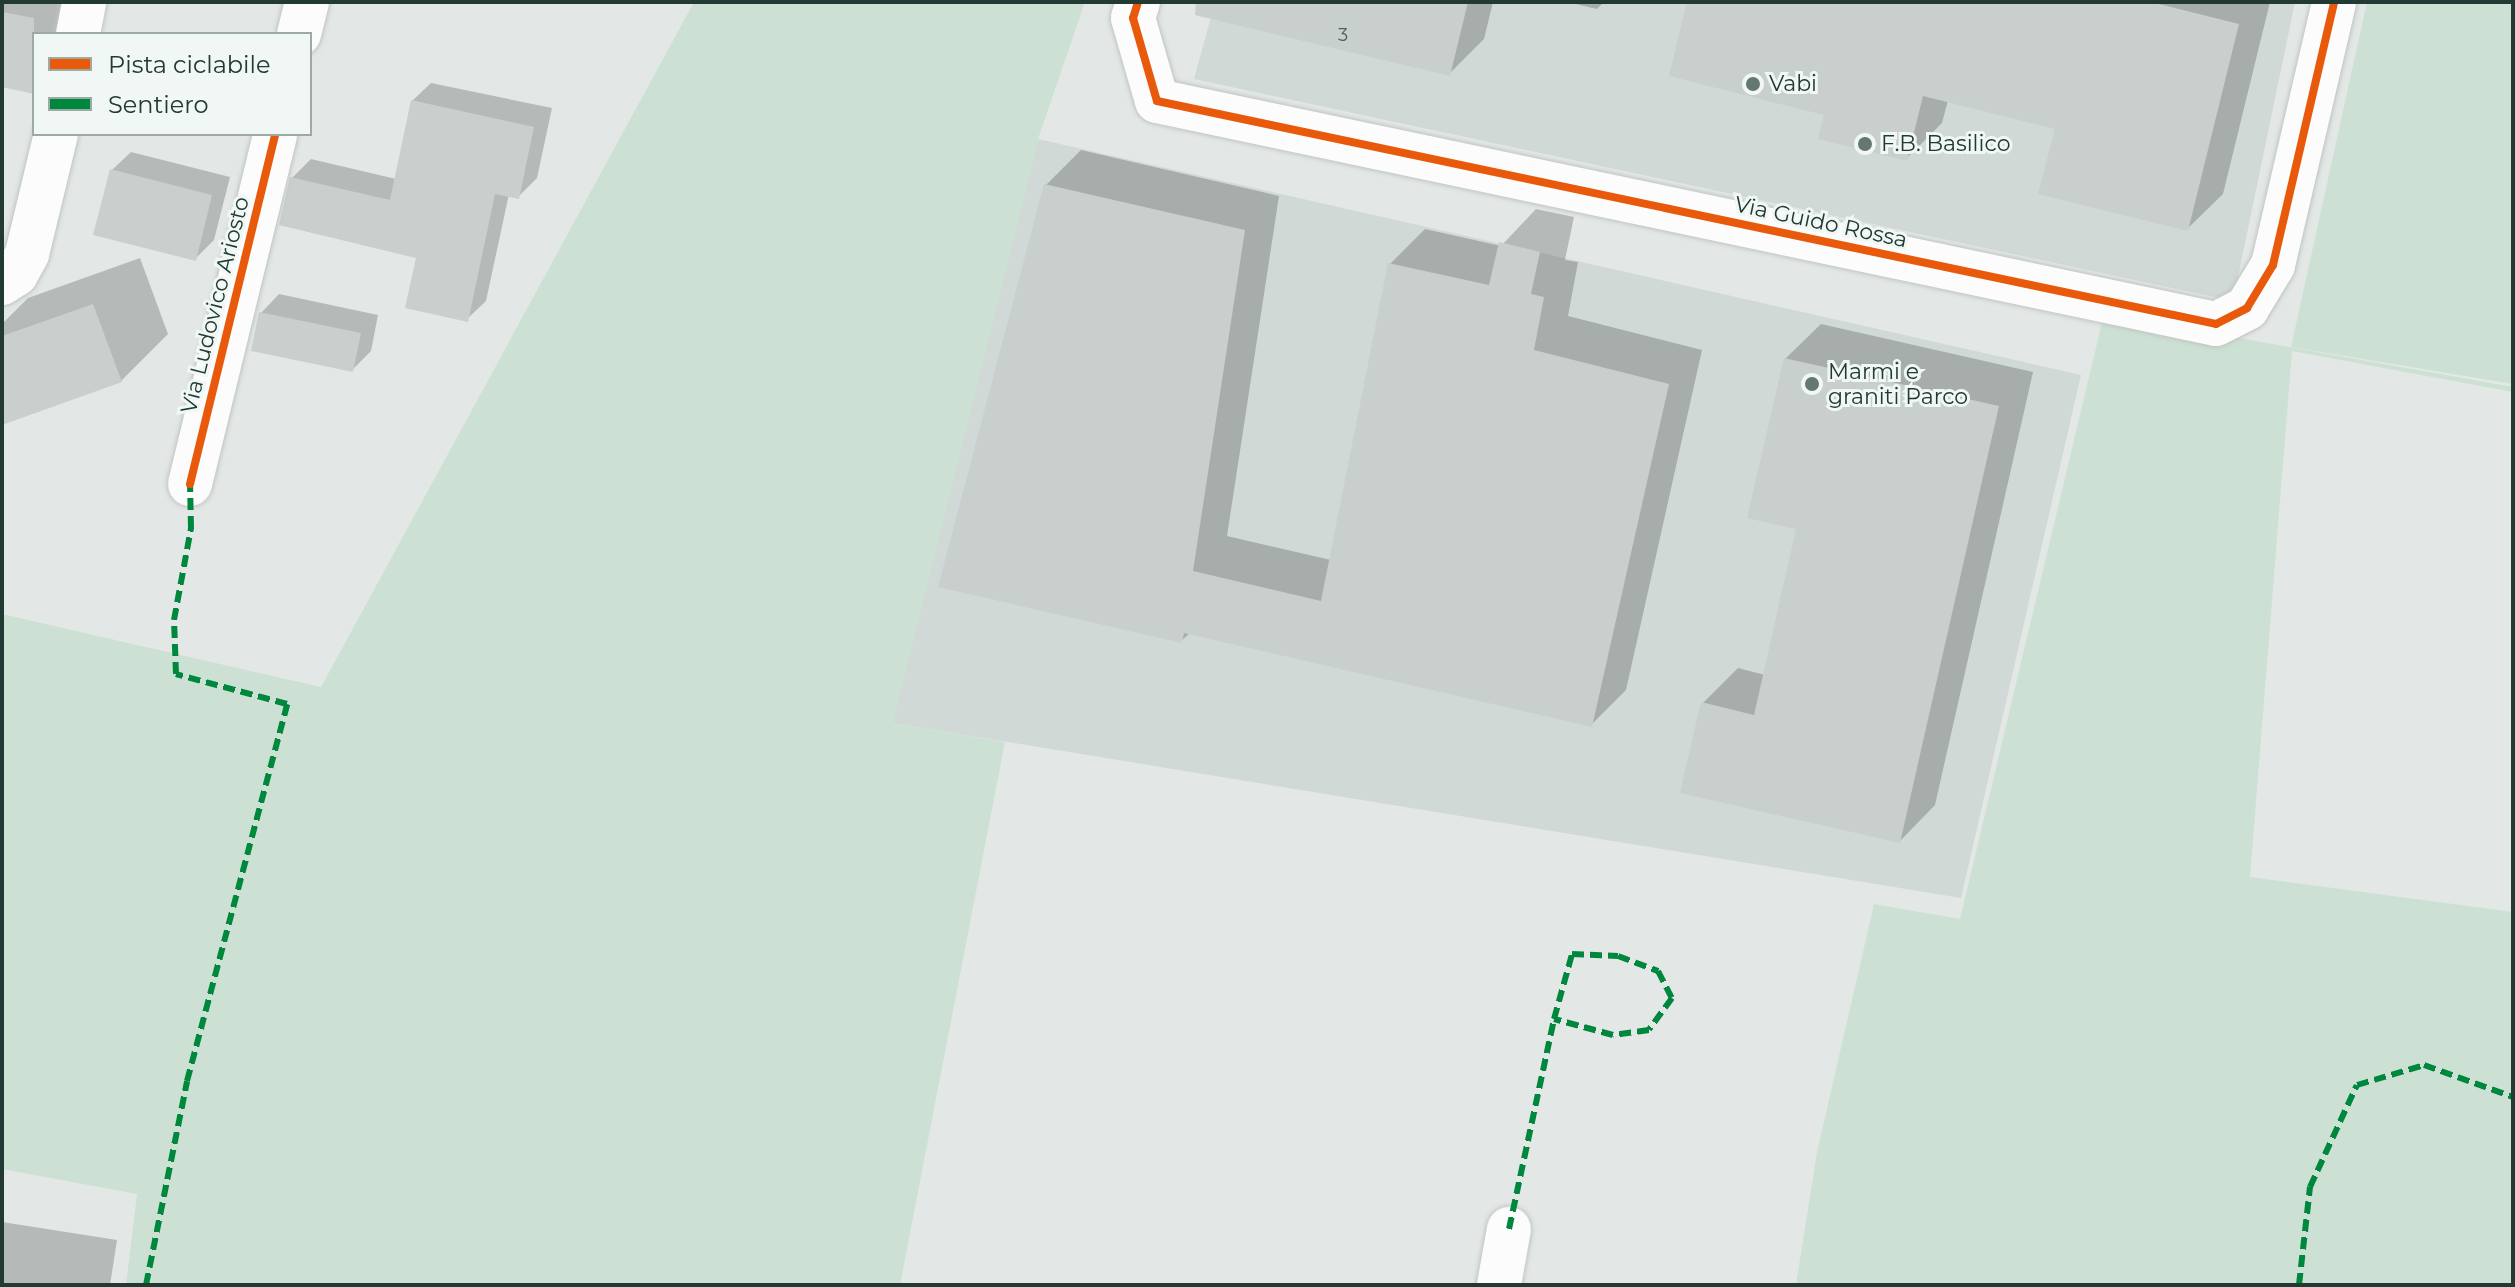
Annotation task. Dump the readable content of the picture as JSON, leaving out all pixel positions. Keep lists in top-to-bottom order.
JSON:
{
  "streets": {
    "street": ["Via Guido Rossa", "Via Ludovico Ariosto"]
  },
  "places": ["Vabi", "F.B. Basilico", "Marmi e graniti Parco"],
  "house_numbers": ["3"],
  "legend": ["Pista ciclabile", "Sentiero"]
}
